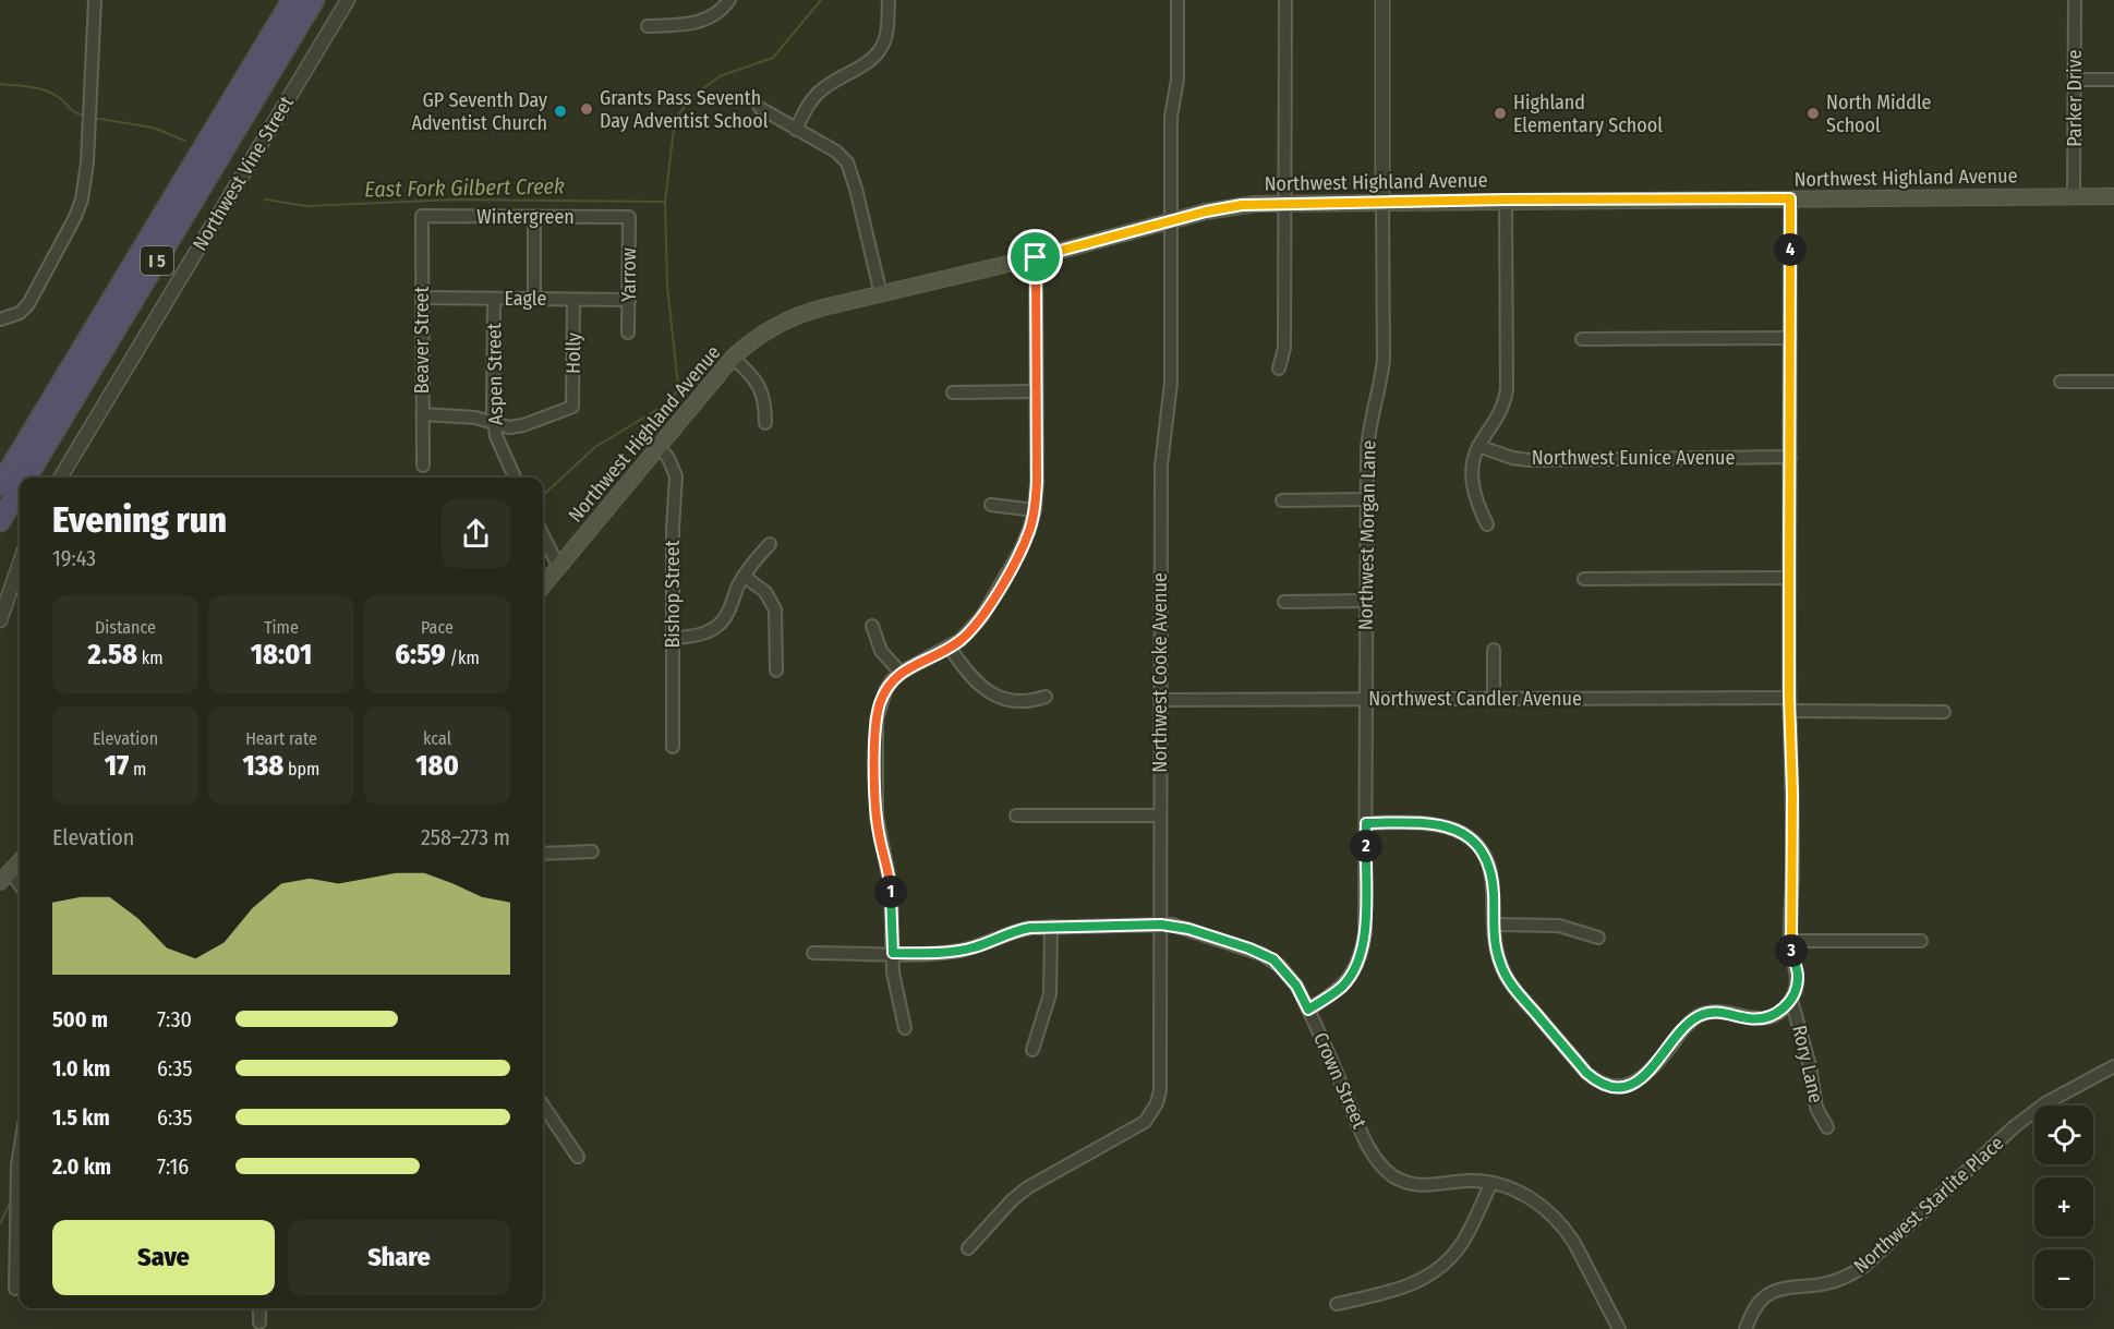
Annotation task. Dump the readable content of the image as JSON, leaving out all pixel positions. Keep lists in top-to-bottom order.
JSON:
{
  "streets": {
    "highway": ["I 5"],
    "main road": ["Northwest Highland Avenue"],
    "street": [
      "Parker Drive",
      "Northwest Vine Street",
      "Wintergreen",
      "Yarrow",
      "Eagle",
      "Beaver Street",
      "Holly",
      "Aspen Street",
      "Northwest Eunice Avenue",
      "Northwest Morgan Lane",
      "Bishop Street",
      "Northwest Cooke Avenue",
      "Northwest Candler Avenue",
      "Rory Lane",
      "Crown Street",
      "Northwest Starlite Place"
    ]
  },
  "crossings": [
    ["Parker Drive", "Northwest Highland Avenue"],
    ["Northwest Highland Avenue", "Northwest Morgan Lane"],
    ["Northwest Highland Avenue", "Bishop Street"],
    ["Northwest Highland Avenue", "Northwest Cooke Avenue"],
    ["Wintergreen", "Yarrow"],
    ["Wintergreen", "Beaver Street"],
    ["Yarrow", "Eagle"],
    ["Eagle", "Beaver Street"],
    ["Eagle", "Holly"],
    ["Eagle", "Aspen Street"],
    ["Holly", "Aspen Street"],
    ["Northwest Morgan Lane", "Northwest Candler Avenue"],
    ["Northwest Morgan Lane", "Crown Street"],
    ["Northwest Cooke Avenue", "Northwest Candler Avenue"],
    ["Northwest Cooke Avenue", "Crown Street"]
  ],
  "water": ["East Fork Gilbert Creek"],
  "places": [
    "Grants Pass Seventh Day Adventist School",
    "GP Seventh Day Adventist Church",
    "Highland Elementary School",
    "North Middle School"
  ],
  "page": {
    "pins": [
      "4",
      "2",
      "1",
      "3"
    ],
    "heading": ["Evening run", "19:43"],
    "stats": [
      ["Distance", "2.58 km"],
      ["Time", "18:01"],
      ["Pace", "6:59 /km"],
      ["Elevation", "17 m"],
      ["Heart rate", "138 bpm"],
      ["kcal", "180"]
    ],
    "chart": ["Elevation", "258–273 m"],
    "list": [
      {
        "name": "500 m",
        "note": "7:30"
      },
      {
        "name": "1.0 km",
        "note": "6:35"
      },
      {
        "name": "1.5 km",
        "note": "6:35"
      },
      {
        "name": "2.0 km",
        "note": "7:16"
      }
    ],
    "map_buttons": ["+", "−"],
    "buttons": ["Save", "Share"]
  }
}
